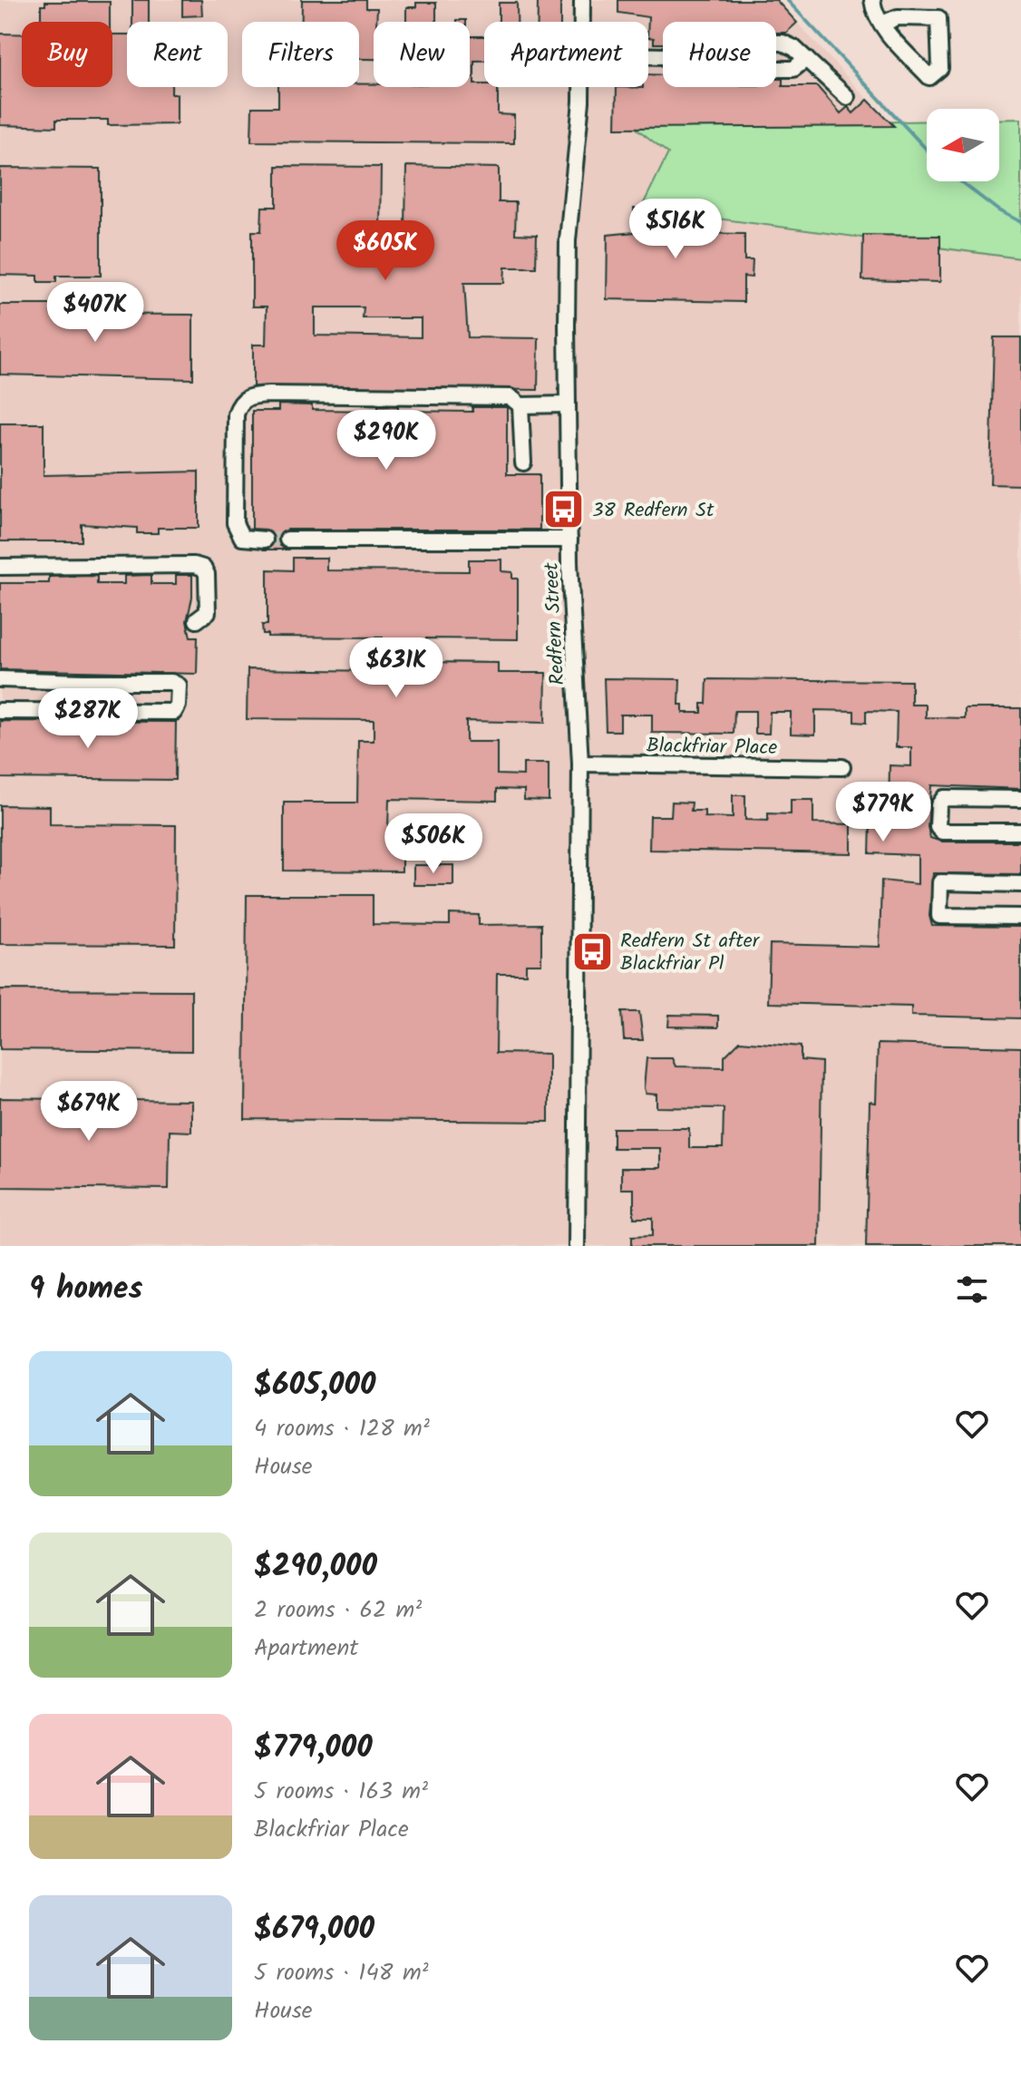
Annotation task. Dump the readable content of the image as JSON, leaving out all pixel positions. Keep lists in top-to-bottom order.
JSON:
{
  "streets": {
    "street": ["Redfern Street", "Blackfriar Place"]
  },
  "crossings": [
    ["Redfern Street", "Blackfriar Place"]
  ],
  "places": {
    "bus stop": ["38 Redfern St", "Redfern St after Blackfriar Pl"]
  },
  "north": "left",
  "page": {
    "chip": [
      "Buy",
      "Rent",
      "Filters",
      "New",
      "Apartment",
      "House"
    ],
    "price": [
      "$516K",
      "$605K",
      "$407K",
      "$290K",
      "$631K",
      "$287K",
      "$779K",
      "$506K",
      "$679K"
    ],
    "heading": "9 homes",
    "list": [
      {
        "name": "$605,000",
        "note": "4 rooms · 128 m² · House"
      },
      {
        "name": "$290,000",
        "note": "2 rooms · 62 m² · Apartment"
      },
      {
        "name": "$779,000",
        "note": "5 rooms · 163 m² · Blackfriar Place"
      },
      {
        "name": "$679,000",
        "note": "5 rooms · 148 m² · House"
      }
    ]
  }
}
